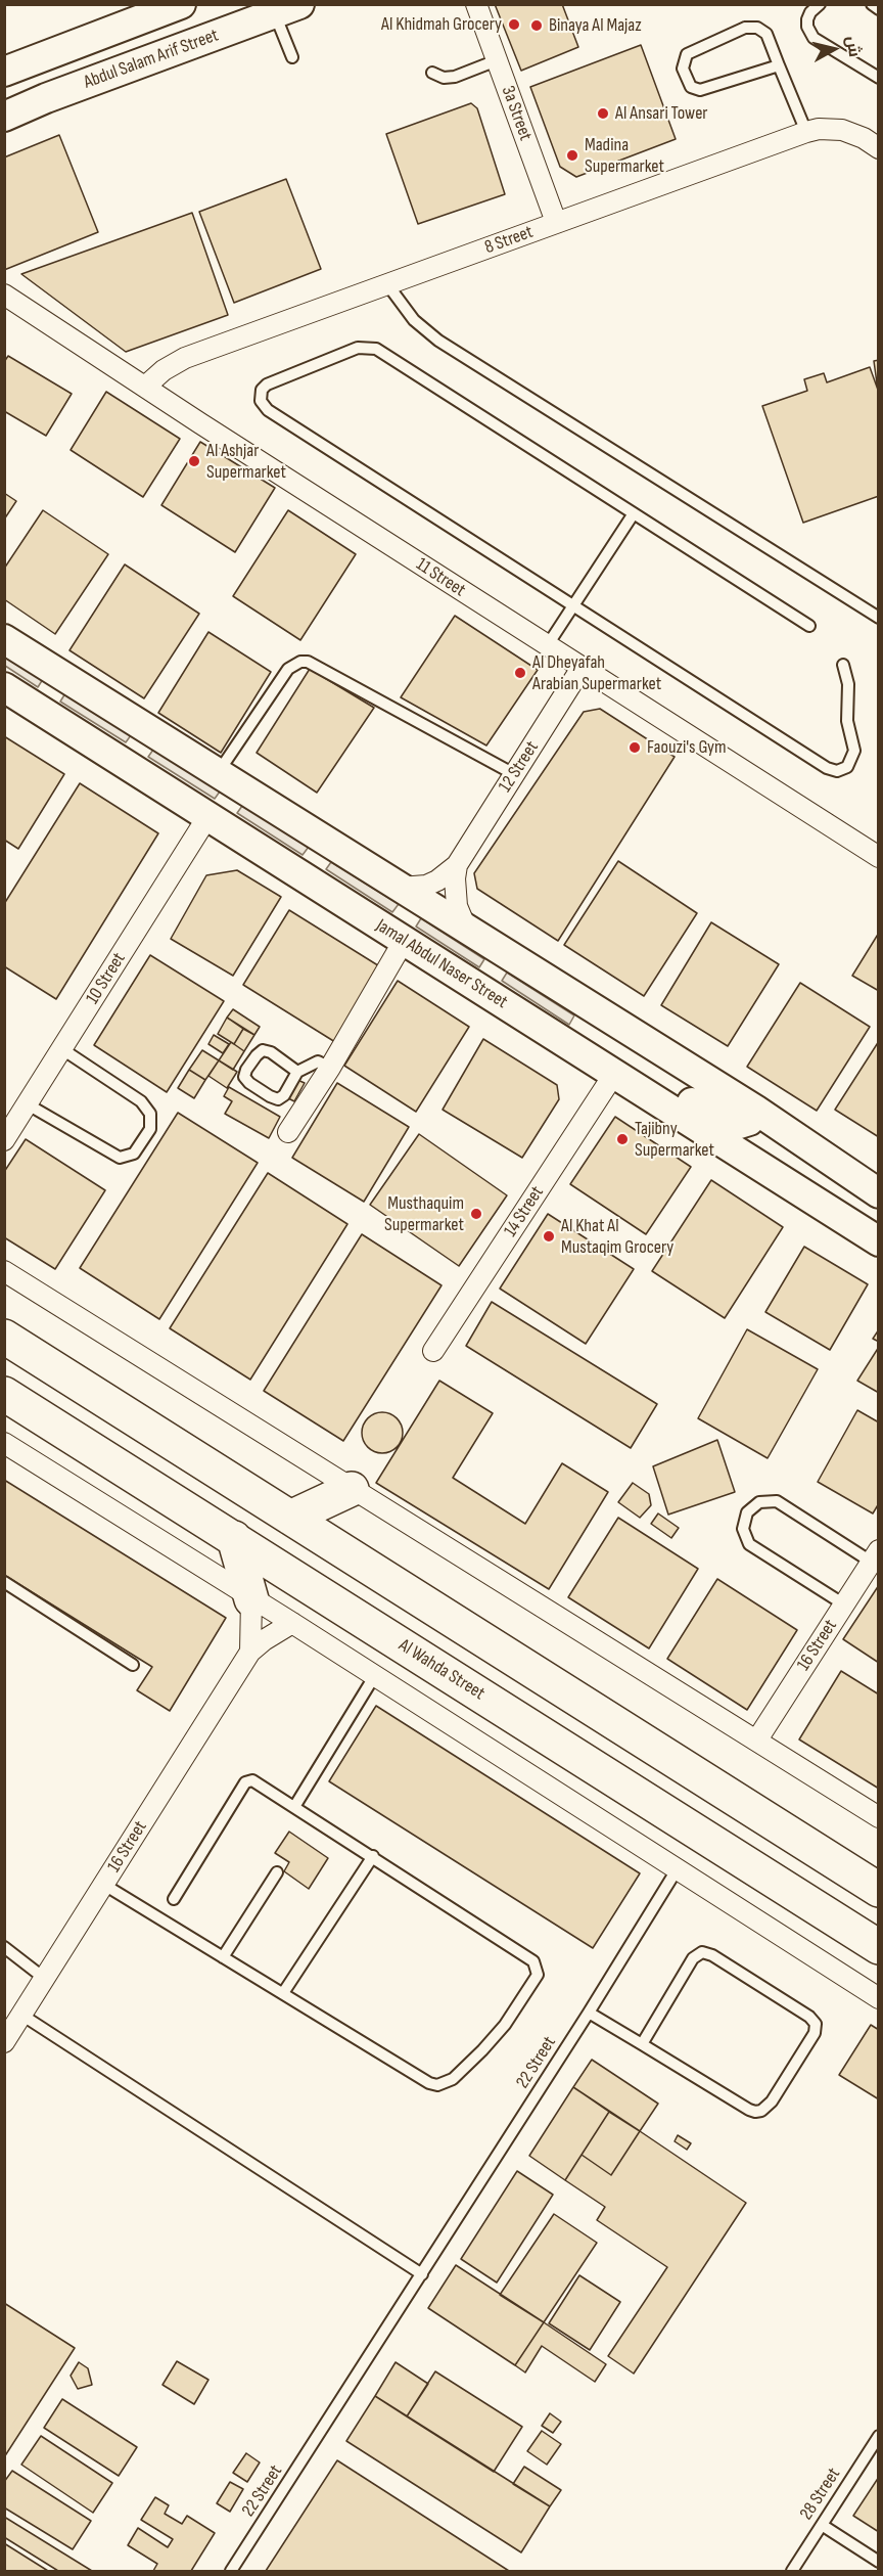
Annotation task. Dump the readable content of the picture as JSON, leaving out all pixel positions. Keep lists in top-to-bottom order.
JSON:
{
  "streets": {
    "highway": ["Al Wahda Street"],
    "street": [
      "Abdul Salam Arif Street",
      "3a Street",
      "8 Street",
      "11 Street",
      "12 Street",
      "Jamal Abdul Naser Street",
      "10 Street",
      "14 Street",
      "16 Street"
    ],
    "lane": ["22 Street", "28 Street"]
  },
  "crossings": [
    ["3a Street", "8 Street"],
    ["8 Street", "11 Street"],
    ["11 Street", "12 Street"],
    ["Jamal Abdul Naser Street", "10 Street"],
    ["Jamal Abdul Naser Street", "14 Street"]
  ],
  "places": [
    "Al Khidmah Grocery",
    "Binaya Al Majaz",
    "Al Ansari Tower",
    "Madina Supermarket",
    "Al Ashjar Supermarket",
    "Al Dheyafah Arabian Supermarket",
    "Faouzi's Gym",
    "Tajibny Supermarket",
    "Musthaquim Supermarket",
    "Al Khat Al Mustaqim Grocery"
  ],
  "north": "right"
}
